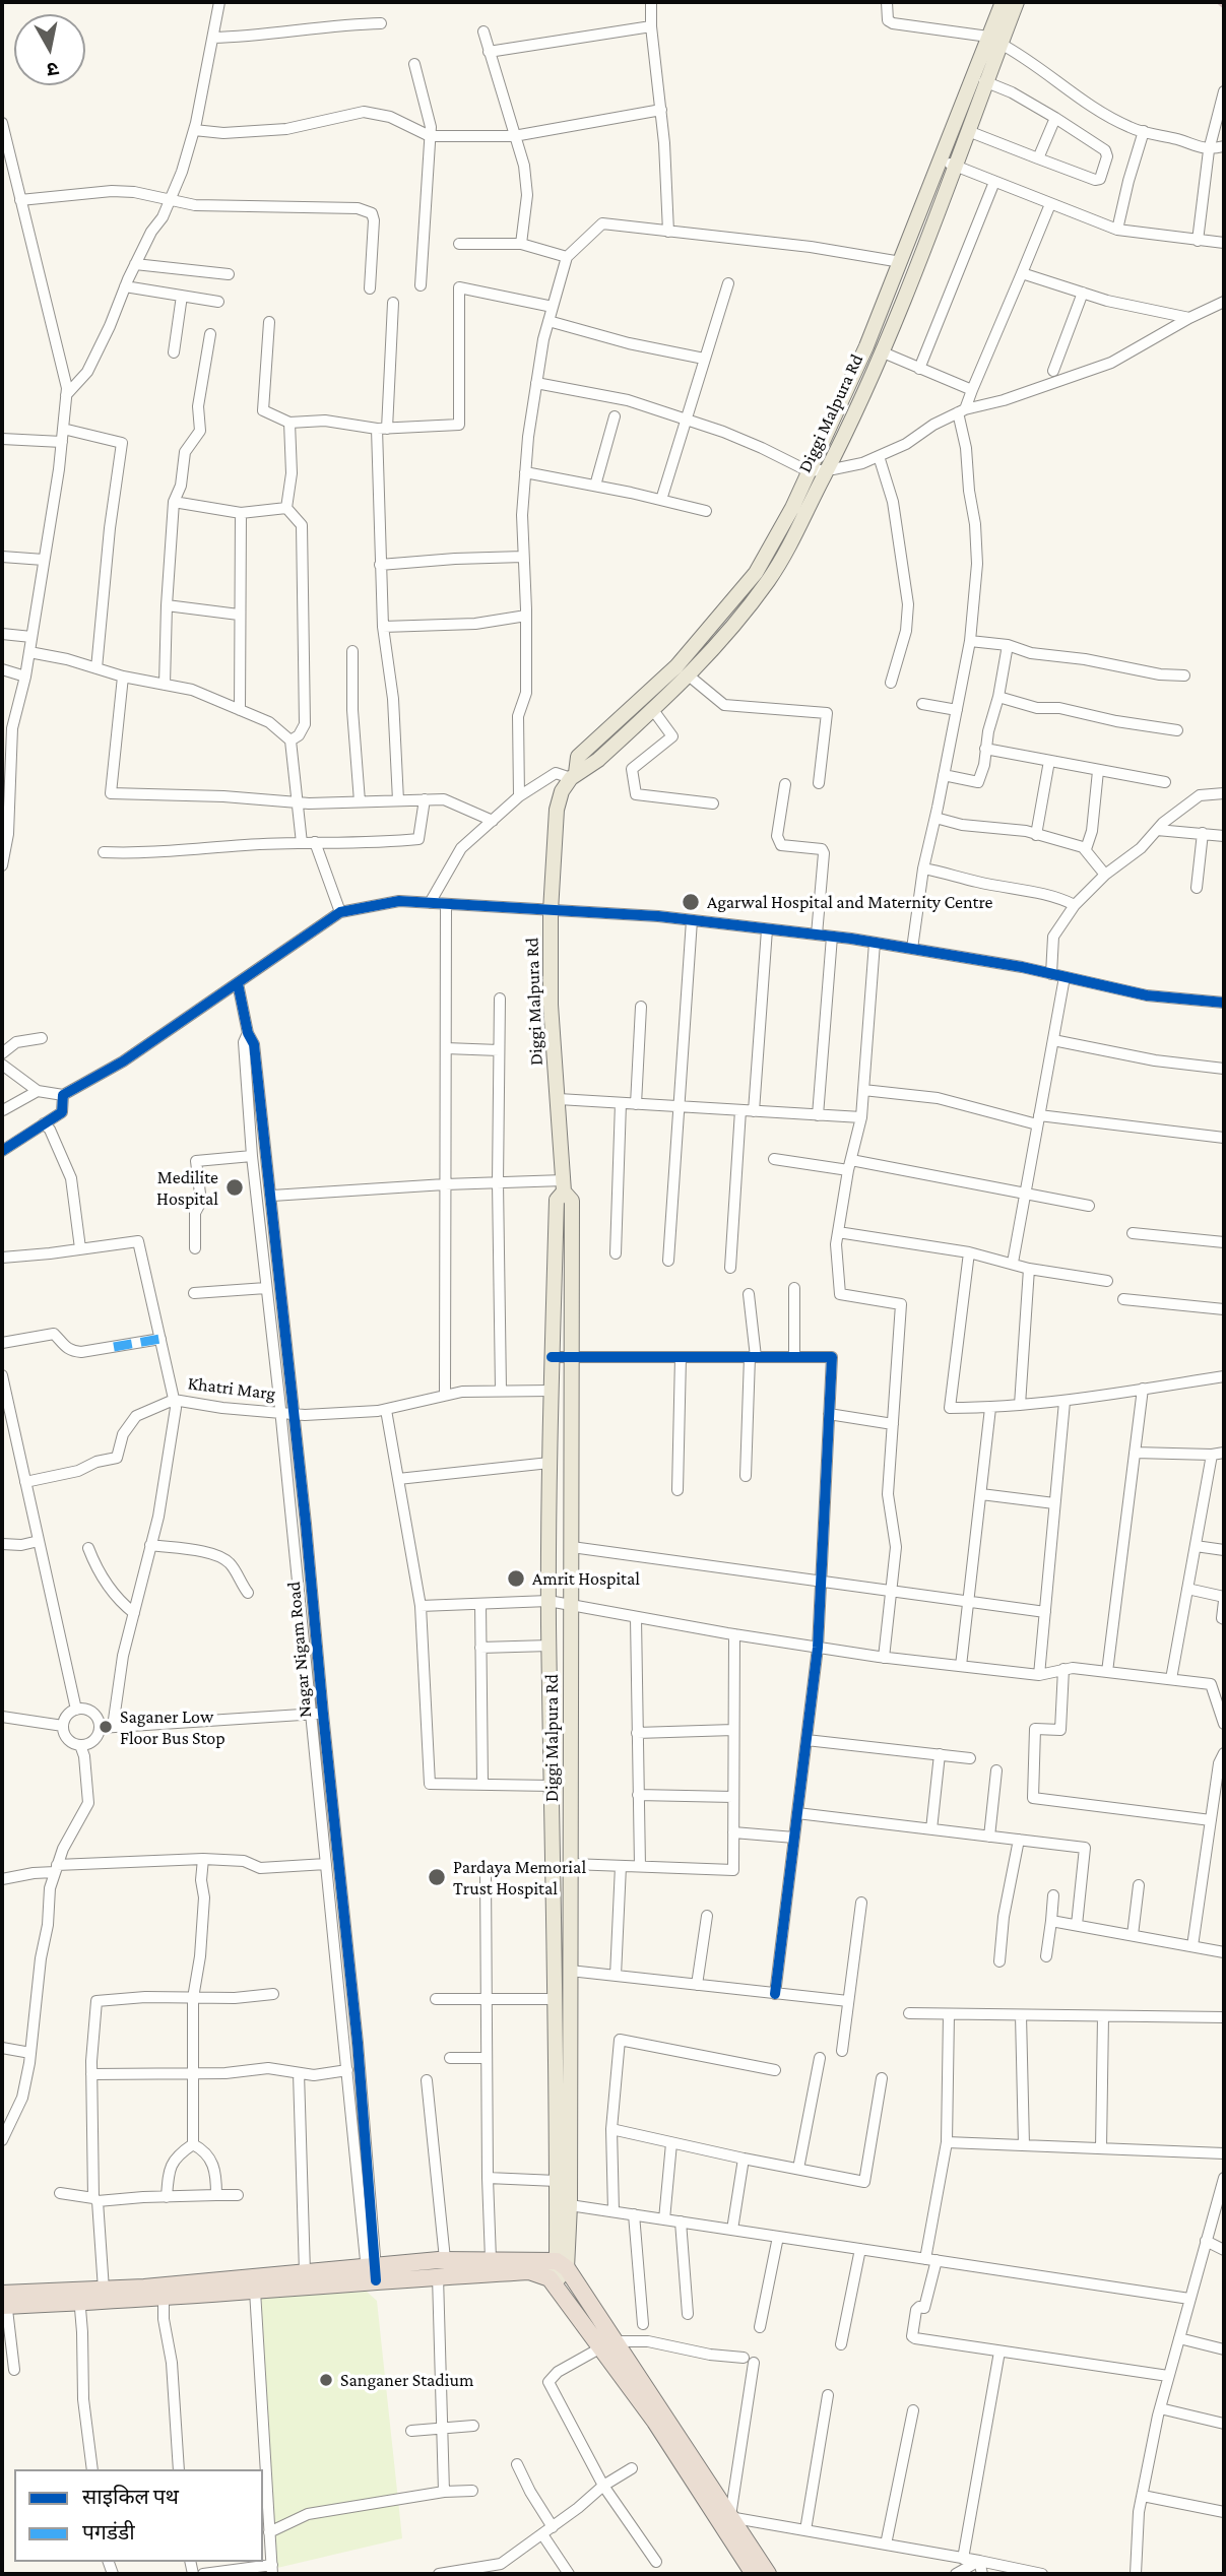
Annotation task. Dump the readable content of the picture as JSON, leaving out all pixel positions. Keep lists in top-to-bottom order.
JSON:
{
  "streets": {
    "main road": ["Diggi Malpura Rd"],
    "street": ["Khatri Marg", "Nagar Nigam Road"]
  },
  "crossings": [
    ["Diggi Malpura Rd", "Khatri Marg"],
    ["Khatri Marg", "Nagar Nigam Road"]
  ],
  "places": [
    "Agarwal Hospital and Maternity Centre",
    "Medilite Hospital",
    "Amrit Hospital",
    "Saganer Low Floor Bus Stop",
    "Pardaya Memorial Trust Hospital",
    "Sanganer Stadium"
  ],
  "legend": ["साइकिल पथ", "पगडंडी"],
  "north": "bottom"
}
